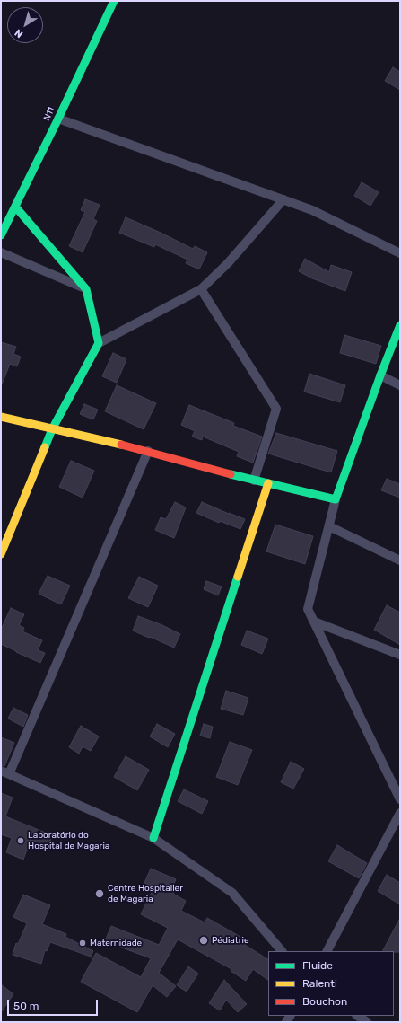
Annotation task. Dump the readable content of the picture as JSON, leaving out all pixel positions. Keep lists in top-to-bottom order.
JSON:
{
  "streets": {
    "street": ["N11"]
  },
  "places": [
    "Laboratório do Hospital de Magaria",
    "Centre Hospitalier de Magaria",
    "Pédiatrie",
    "Maternidade"
  ],
  "legend": ["Fluide", "Ralenti", "Bouchon"],
  "scale_bar": "50 m",
  "north": "bottom left"
}
